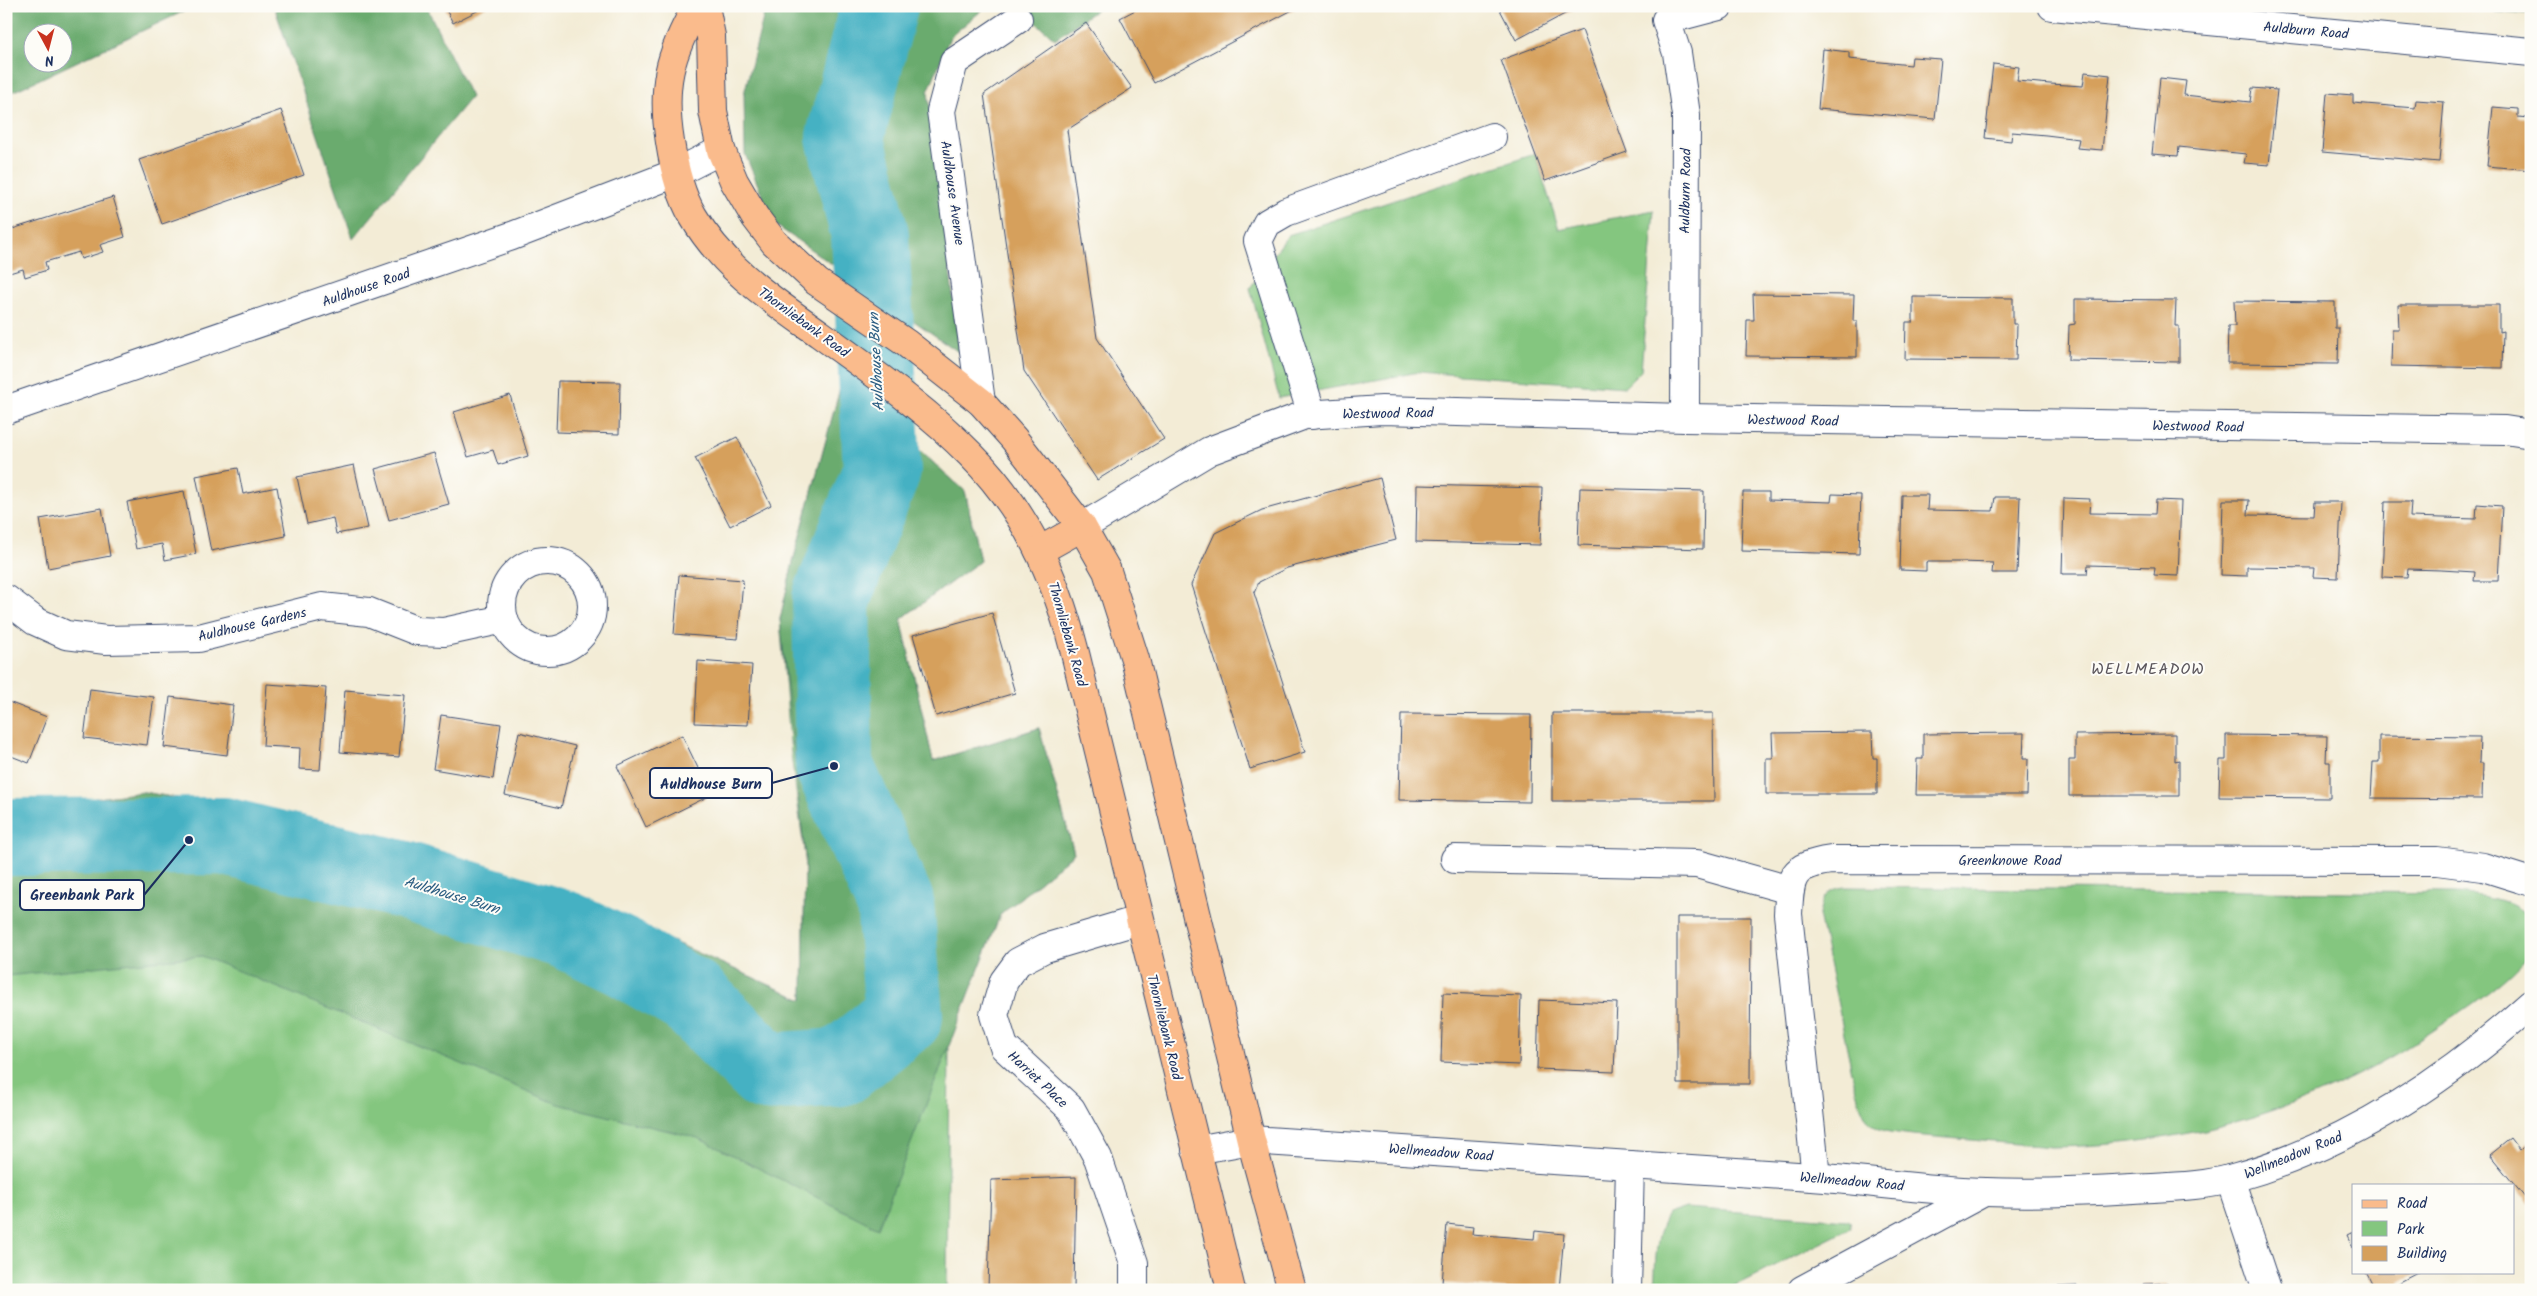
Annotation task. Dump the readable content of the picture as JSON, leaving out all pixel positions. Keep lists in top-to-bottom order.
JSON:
{
  "streets": {
    "main road": ["Thornliebank Road"],
    "street": [
      "Auldburn Road",
      "Auldhouse Avenue",
      "Auldhouse Road",
      "Westwood Road",
      "Auldhouse Gardens",
      "Greenknowe Road",
      "Harriet Place",
      "Wellmeadow Road"
    ]
  },
  "crossings": [
    ["Auldburn Road", "Westwood Road"],
    ["Auldhouse Road", "Thornliebank Road"],
    ["Thornliebank Road", "Harriet Place"],
    ["Thornliebank Road", "Wellmeadow Road"],
    ["Greenknowe Road", "Wellmeadow Road"]
  ],
  "districts": ["WELLMEADOW"],
  "water": ["Auldhouse Burn"],
  "places": ["Auldhouse Burn", "Greenbank Park"],
  "legend": ["Road", "Park", "Building"],
  "north": "bottom"
}
